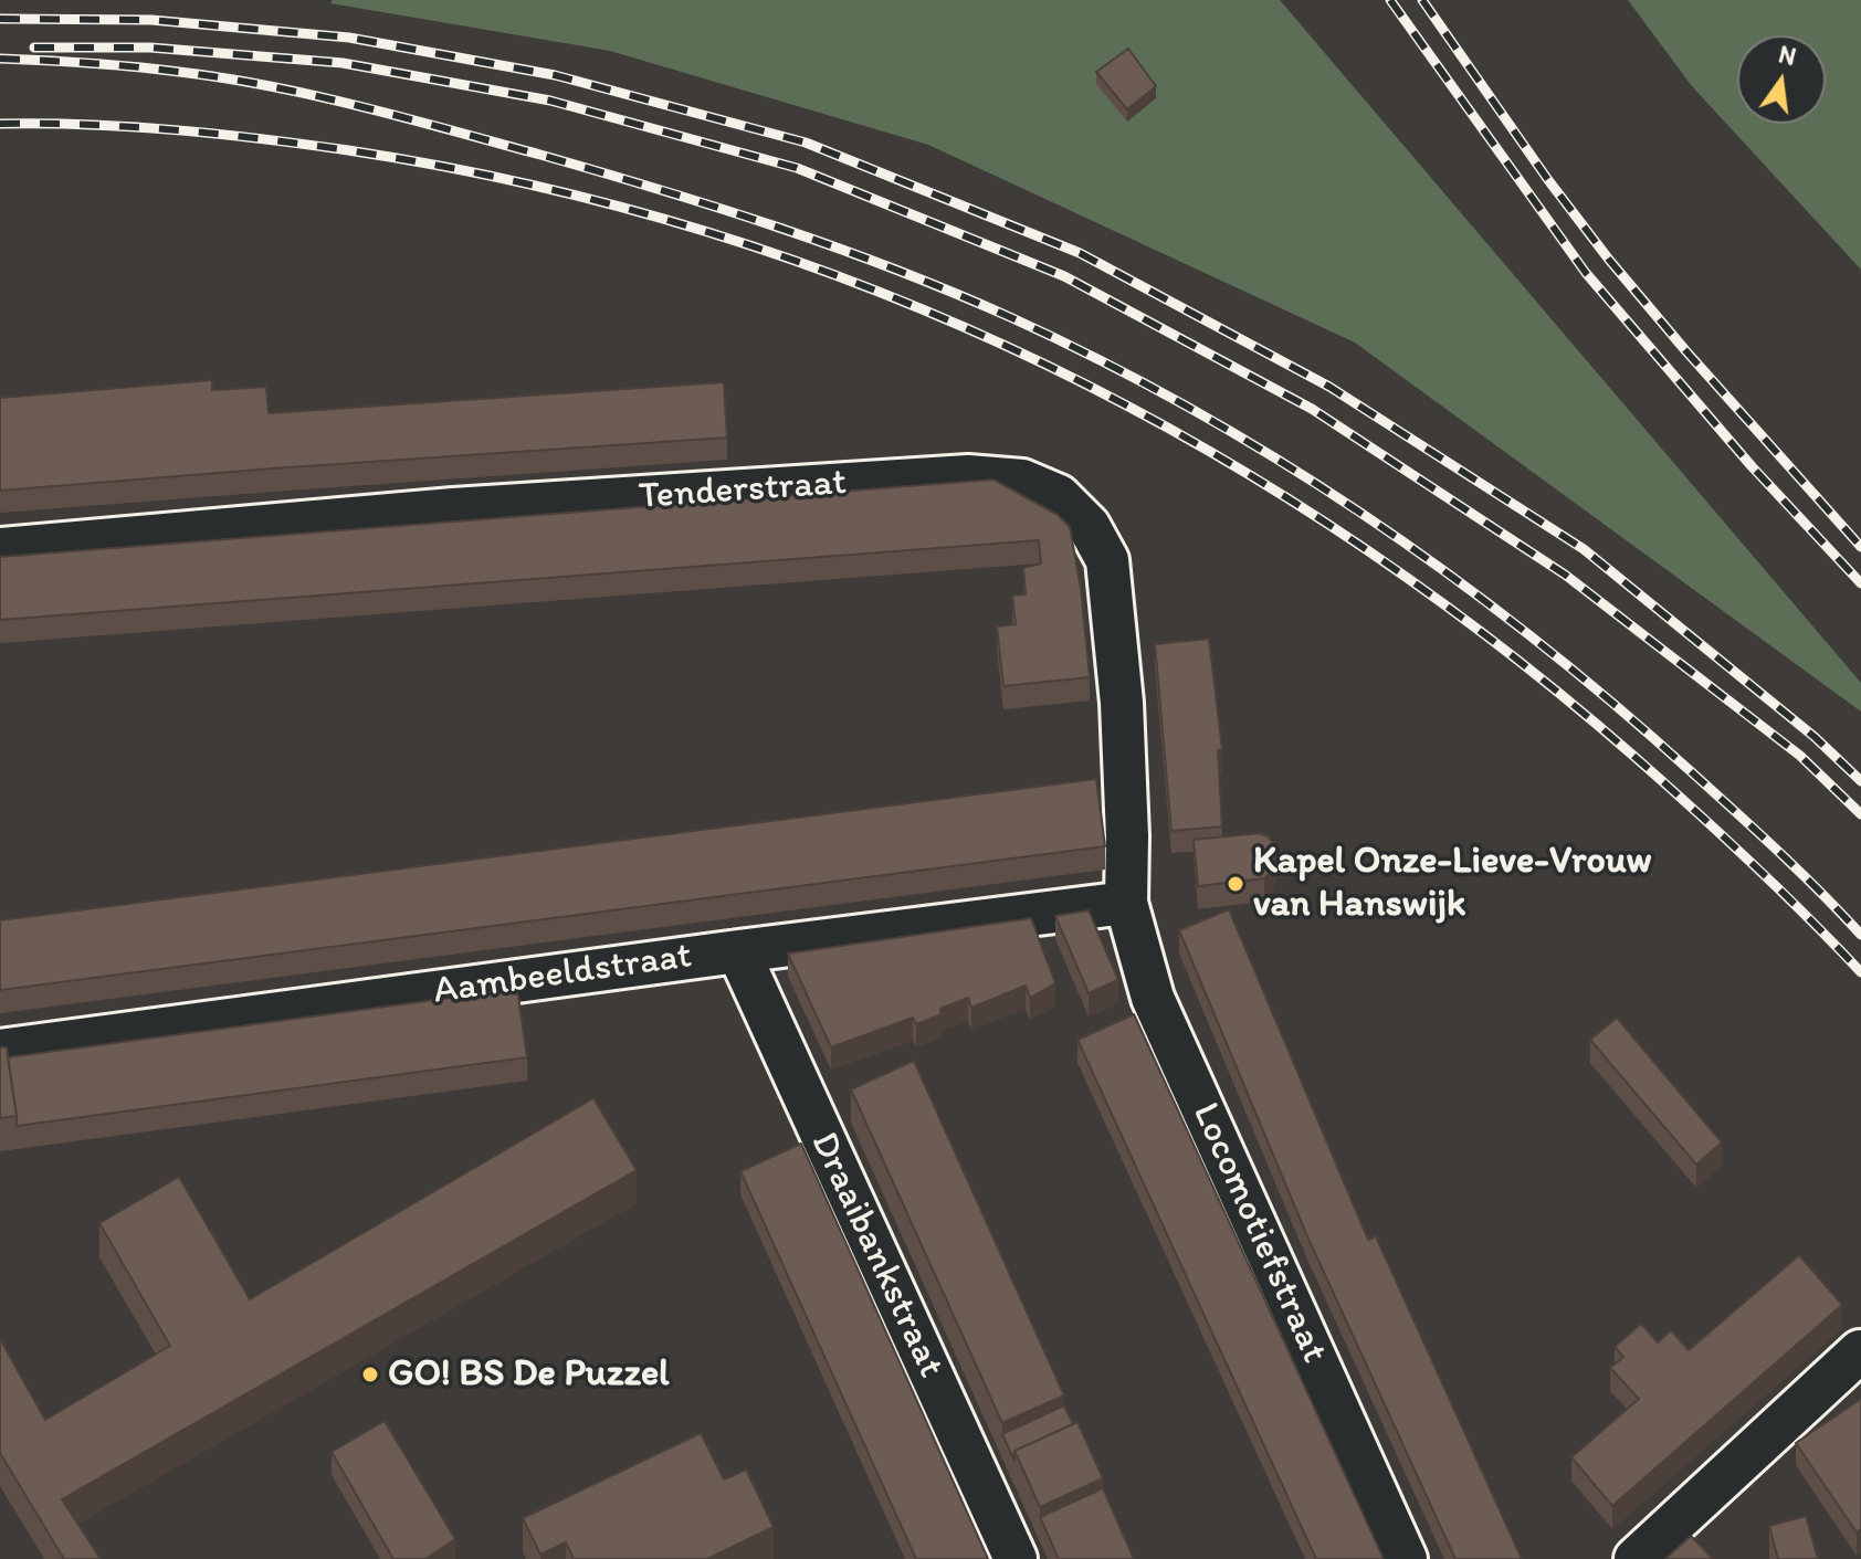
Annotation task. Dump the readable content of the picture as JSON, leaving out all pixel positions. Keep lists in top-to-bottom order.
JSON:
{
  "streets": {
    "street": [
      "Tenderstraat",
      "Aambeeldstraat",
      "Locomotiefstraat",
      "Draaibankstraat"
    ]
  },
  "crossings": [
    ["Tenderstraat", "Aambeeldstraat"],
    ["Tenderstraat", "Locomotiefstraat"],
    ["Aambeeldstraat", "Locomotiefstraat"],
    ["Aambeeldstraat", "Draaibankstraat"]
  ],
  "places": ["Kapel Onze-Lieve-Vrouw van Hanswijk", "GO! BS De Puzzel"],
  "north": "top"
}
